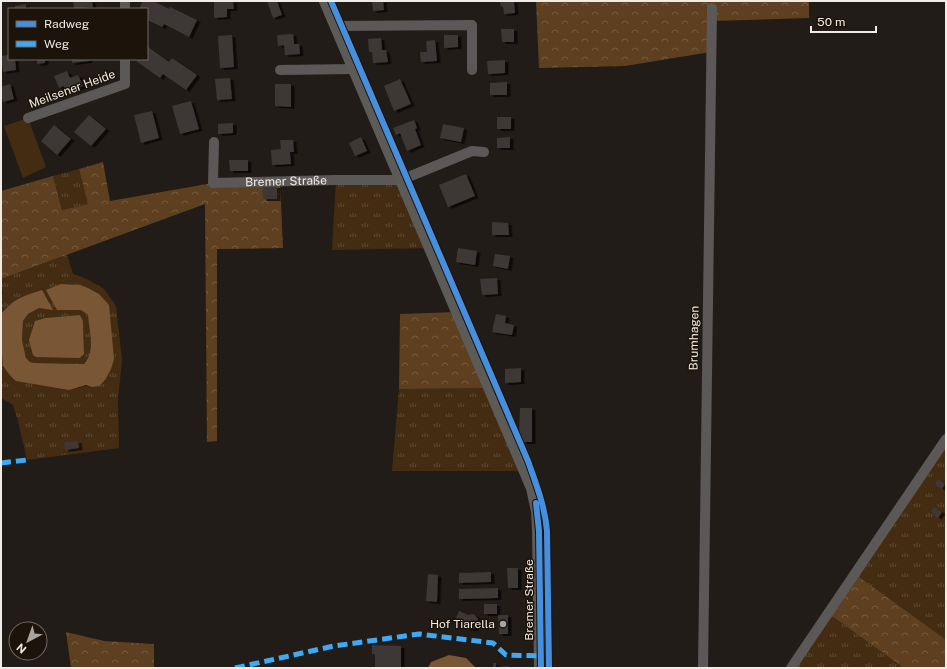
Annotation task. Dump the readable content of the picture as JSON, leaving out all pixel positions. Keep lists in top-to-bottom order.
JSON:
{
  "streets": {
    "street": ["Meilsener Heide", "Bremer Straße", "Brumhagen"]
  },
  "places": ["Hof Tiarella"],
  "legend": ["Radweg", "Weg"],
  "scale_bar": "50 m",
  "north": "bottom left"
}
